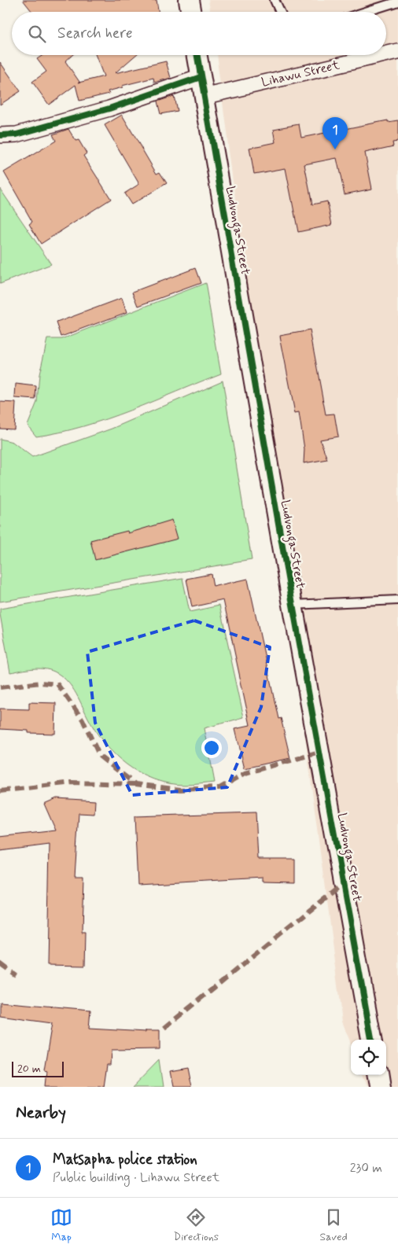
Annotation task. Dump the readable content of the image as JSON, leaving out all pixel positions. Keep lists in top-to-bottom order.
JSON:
{
  "streets": {
    "street": ["Lihawu Street", "Ludvonga Street"]
  },
  "crossings": [
    ["Lihawu Street", "Ludvonga Street"]
  ],
  "scale_bar": "20 m",
  "page": {
    "search": "Search here",
    "pins": "1",
    "scale": "20 m",
    "heading": "Nearby",
    "list": [
      {
        "mark": "1",
        "name": "Matsapha police station",
        "note": "Public building · Lihawu Street",
        "value": "230 m"
      }
    ],
    "nav": ["Map", "Directions", "Saved"]
  }
}
